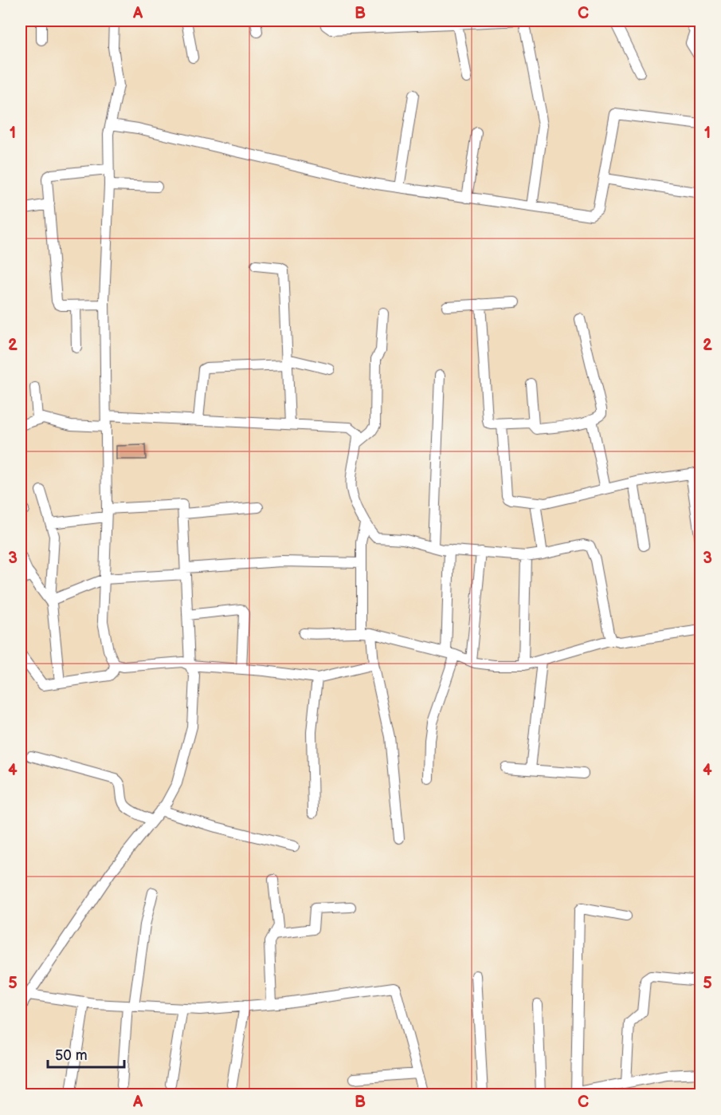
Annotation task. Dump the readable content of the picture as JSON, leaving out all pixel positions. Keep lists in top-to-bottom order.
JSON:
{
  "scale_bar": "50 m",
  "grid": {
    "columns": ["A", "B", "C"],
    "rows": [
      "1",
      "2",
      "3",
      "4",
      "5"
    ]
  }
}
